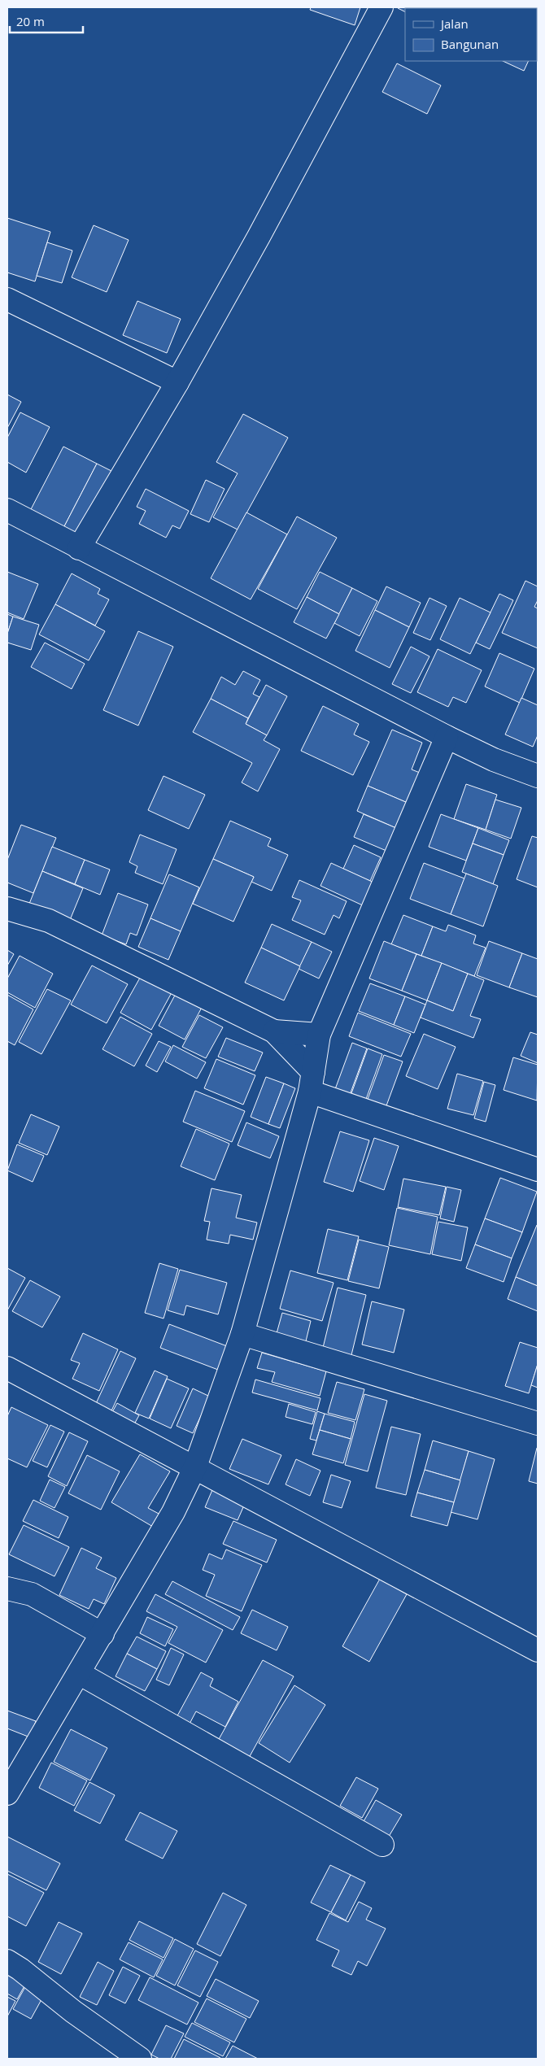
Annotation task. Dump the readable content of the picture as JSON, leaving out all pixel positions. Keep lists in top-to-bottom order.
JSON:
{
  "legend": ["Jalan", "Bangunan"],
  "scale_bar": "20 m"
}
